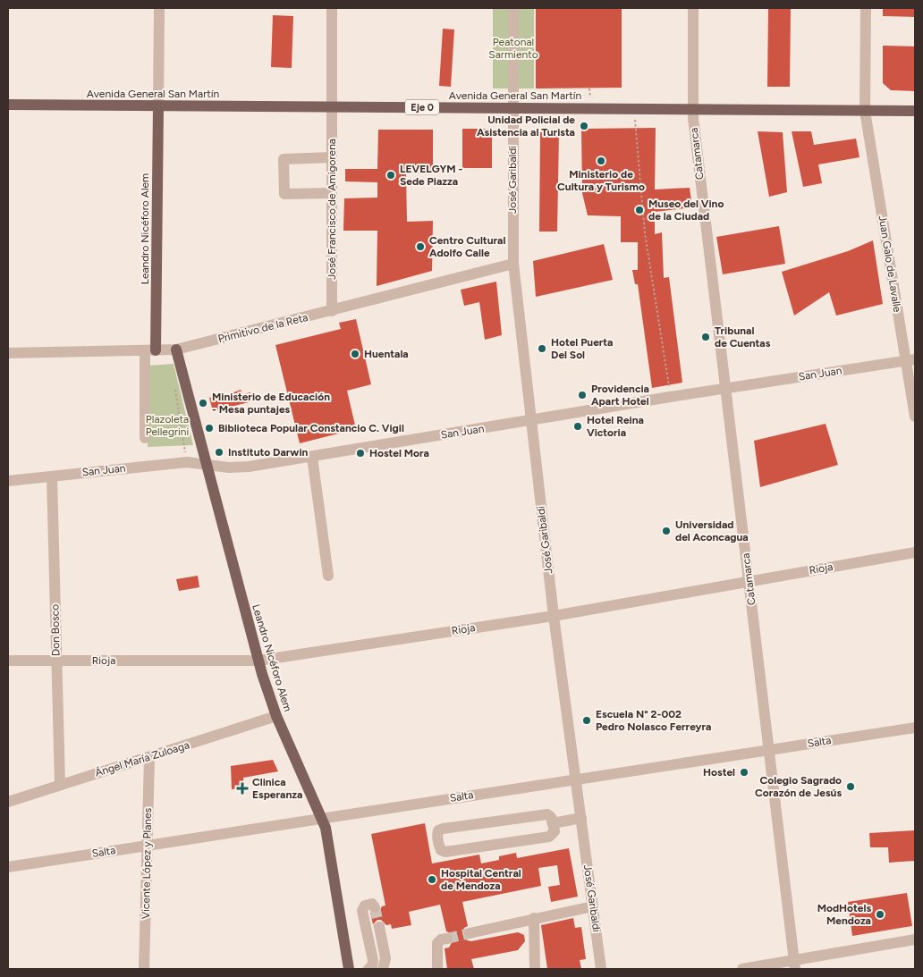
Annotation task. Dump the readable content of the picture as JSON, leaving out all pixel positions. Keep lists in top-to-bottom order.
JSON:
{
  "streets": {
    "main road": ["Avenida General San Martín", "Eje 0", "Leandro Nicéforo Alem"],
    "street": [
      "Catamarca",
      "José Garibaldi",
      "José Francisco de Amigorena",
      "Juan Galo de Lavalle",
      "Primitivo de la Reta",
      "San Juan",
      "Rioja",
      "Don Bosco",
      "Salta",
      "Ángel María Zuloaga",
      "Vicente López y Planes"
    ]
  },
  "crossings": [
    ["Avenida General San Martín", "Catamarca"],
    ["Avenida General San Martín", "José Garibaldi"],
    ["Avenida General San Martín", "José Francisco de Amigorena"],
    ["Avenida General San Martín", "Leandro Nicéforo Alem"],
    ["Avenida General San Martín", "Juan Galo de Lavalle"],
    ["Catamarca", "San Juan"],
    ["Catamarca", "Rioja"],
    ["Catamarca", "Salta"],
    ["José Garibaldi", "Primitivo de la Reta"],
    ["José Garibaldi", "San Juan"],
    ["José Garibaldi", "Rioja"],
    ["José Garibaldi", "Salta"],
    ["José Francisco de Amigorena", "Primitivo de la Reta"],
    ["Leandro Nicéforo Alem", "Primitivo de la Reta"],
    ["Leandro Nicéforo Alem", "San Juan"],
    ["Leandro Nicéforo Alem", "Rioja"],
    ["Leandro Nicéforo Alem", "Salta"],
    ["Leandro Nicéforo Alem", "Ángel María Zuloaga"],
    ["Juan Galo de Lavalle", "San Juan"],
    ["San Juan", "Don Bosco"],
    ["Rioja", "Don Bosco"],
    ["Don Bosco", "Ángel María Zuloaga"],
    ["Salta", "Vicente López y Planes"],
    ["Ángel María Zuloaga", "Vicente López y Planes"]
  ],
  "parks": ["Peatonal Sarmiento", "Plazoleta Pellegrini"],
  "places": {
    "other": [
      "Unidad Policial de Asistencia al Turista",
      "Ministerio de Cultura y Turismo",
      "LEVELGYM - Sede Piazza",
      "Museo del Vino de la Ciudad",
      "Centro Cultural Adolfo Calle",
      "Tribunal de Cuentas",
      "Hotel Puerta Del Sol",
      "Huentala",
      "Providencia Apart Hotel",
      "Ministerio de Educación - Mesa puntajes",
      "Hotel Reina Victoria",
      "Biblioteca Popular Constancio C. Vigil",
      "Instituto Darwin",
      "Hostel Mora",
      "Universidad del Aconcagua",
      "Escuela N° 2-002 Pedro Nolasco Ferreyra",
      "Hostel",
      "Colegio Sagrado Corazón de Jesús",
      "Hospital Central de Mendoza",
      "ModHotels Mendoza"
    ],
    "health": ["Clinica Esperanza"]
  }
}
